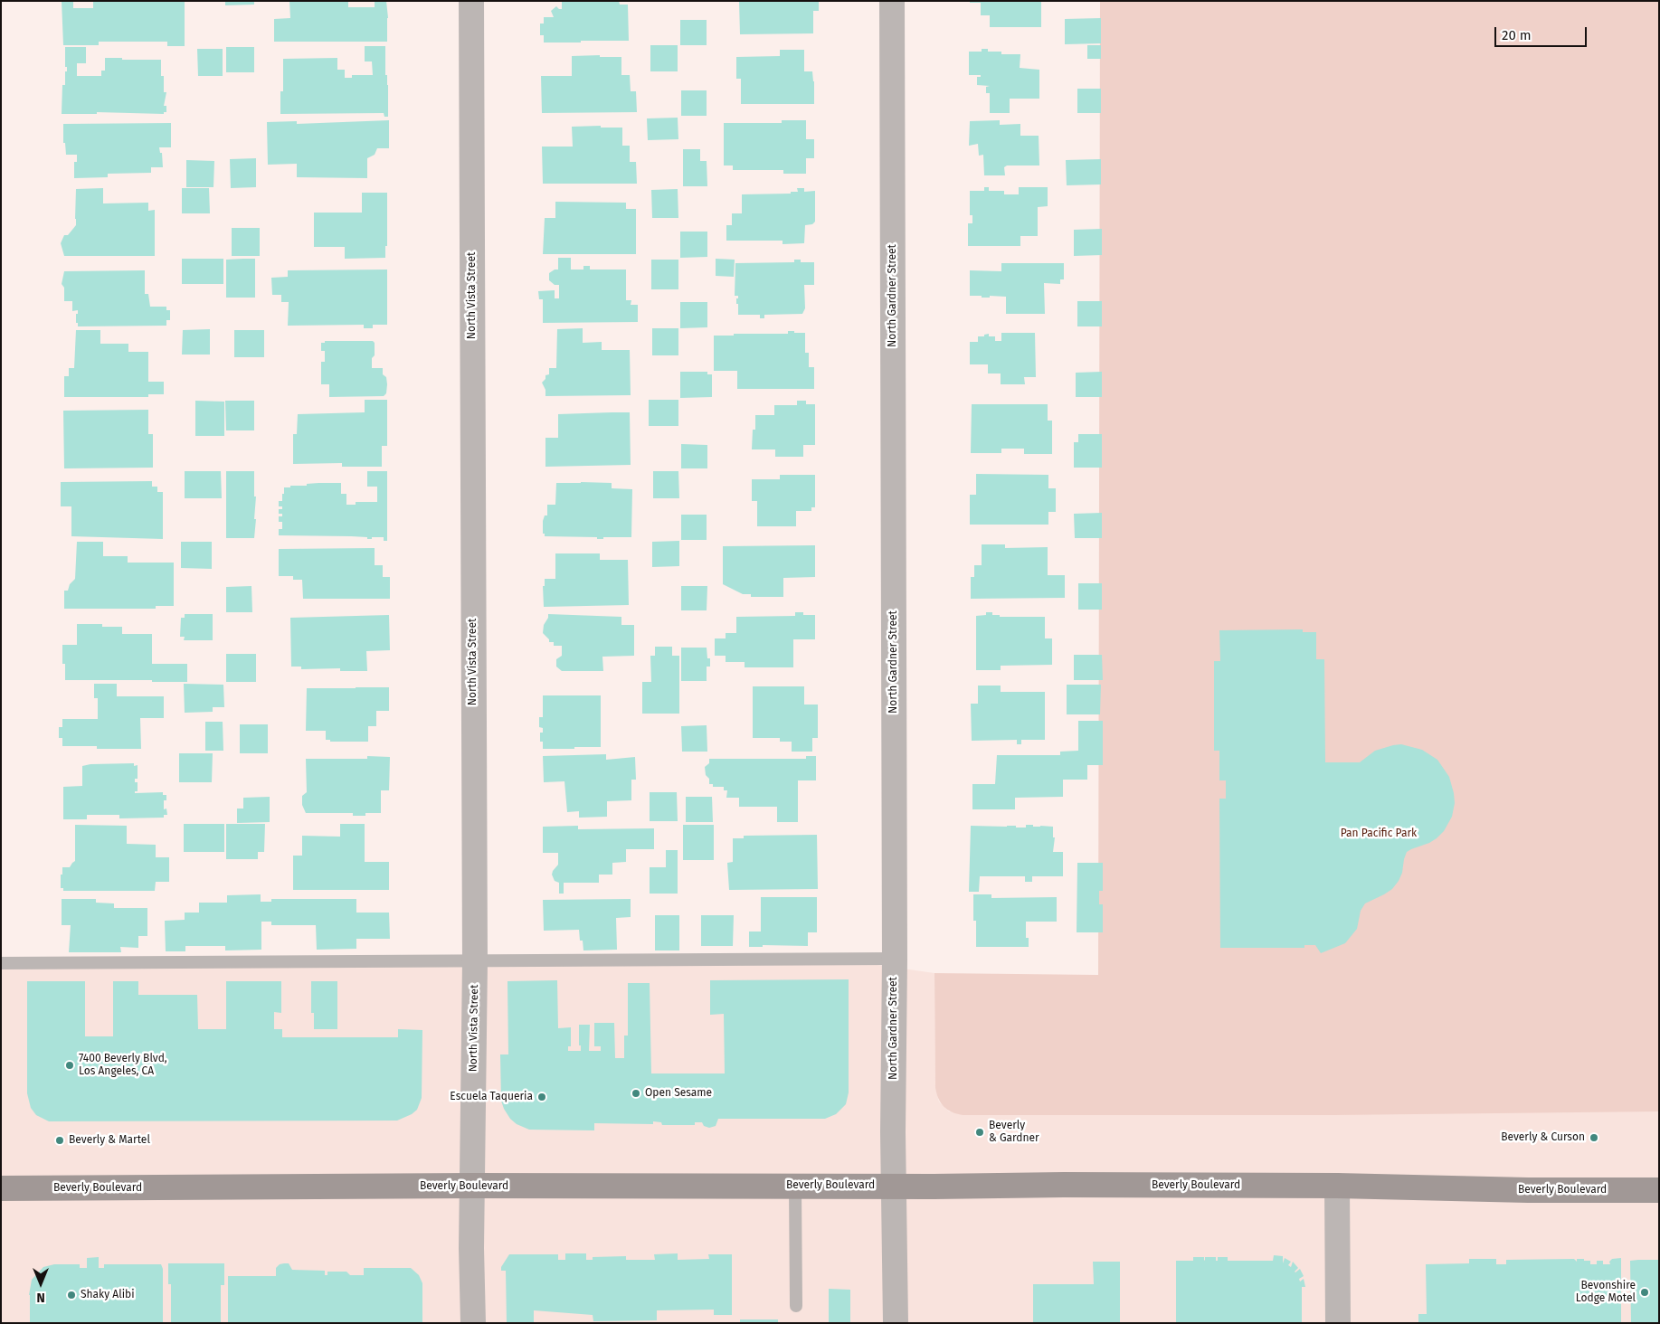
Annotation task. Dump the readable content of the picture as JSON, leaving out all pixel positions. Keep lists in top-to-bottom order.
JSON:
{
  "streets": {
    "main road": ["Beverly Boulevard"],
    "street": ["North Vista Street", "North Gardner Street"]
  },
  "crossings": [
    ["North Vista Street", "Beverly Boulevard"],
    ["North Gardner Street", "Beverly Boulevard"]
  ],
  "parks": ["Pan Pacific Park"],
  "places": [
    "7400 Beverly Blvd, Los Angeles, CA",
    "Open Sesame",
    "Escuela Taqueria",
    "Beverly & Gardner",
    "Beverly & Curson",
    "Beverly & Martel",
    "Bevonshire Lodge Motel",
    "Shaky Alibi"
  ],
  "scale_bar": "20 m",
  "north": "bottom"
}
